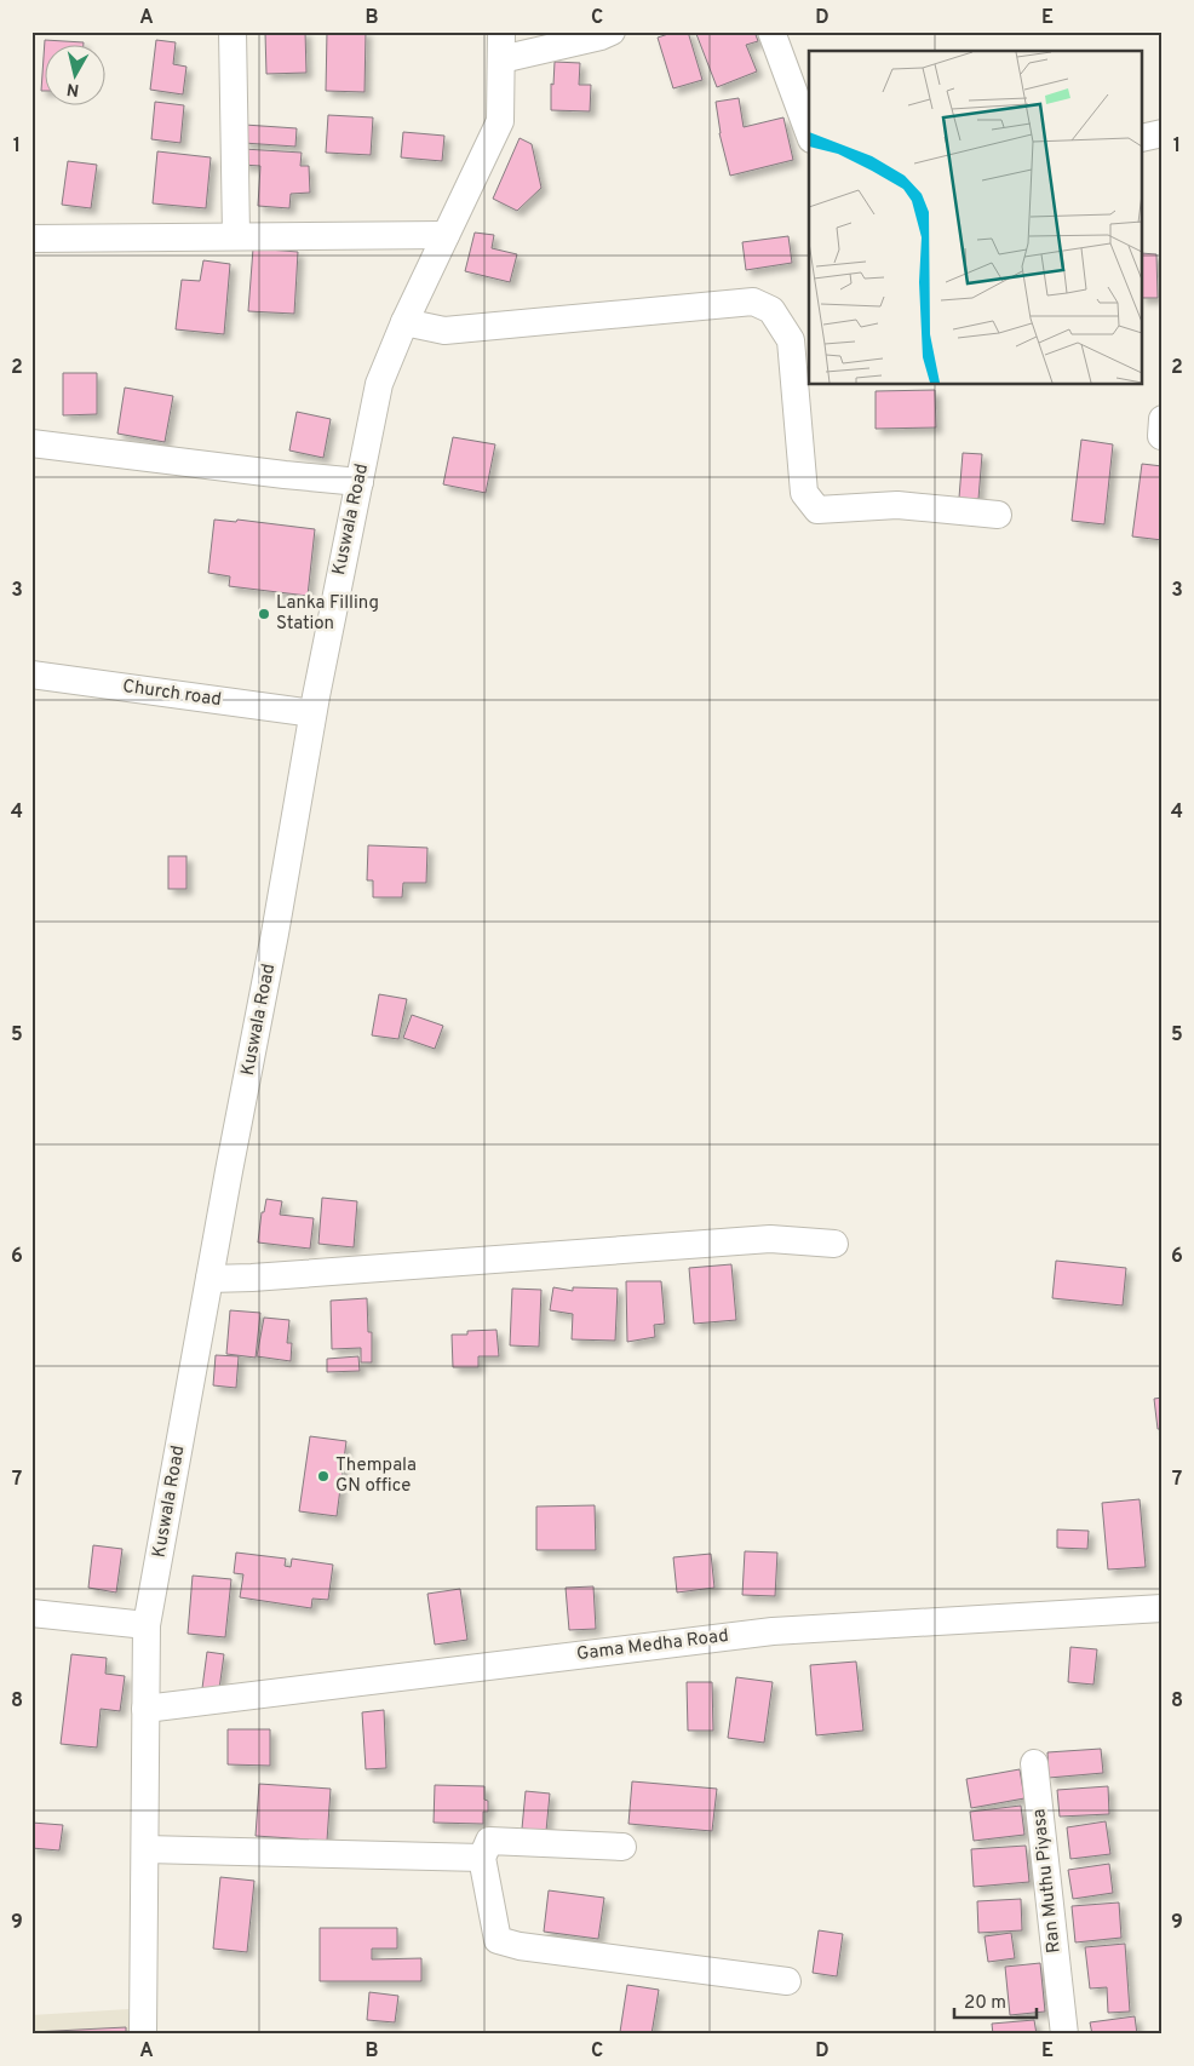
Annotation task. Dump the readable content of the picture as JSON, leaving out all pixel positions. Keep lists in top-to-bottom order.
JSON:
{
  "streets": {
    "street": [
      "Kuswala Road",
      "Church road",
      "Gama Medha Road",
      "Ran Muthu Piyasa"
    ]
  },
  "crossings": [
    ["Kuswala Road", "Church road"],
    ["Kuswala Road", "Gama Medha Road"]
  ],
  "places": ["Lanka Filling Station", "Thempala GN office"],
  "scale_bar": "20 m",
  "north": "bottom",
  "grid": {
    "columns": [
      "A",
      "B",
      "C",
      "D",
      "E"
    ],
    "rows": [
      "1",
      "2",
      "3",
      "4",
      "5",
      "6",
      "7",
      "8",
      "9"
    ]
  }
}
